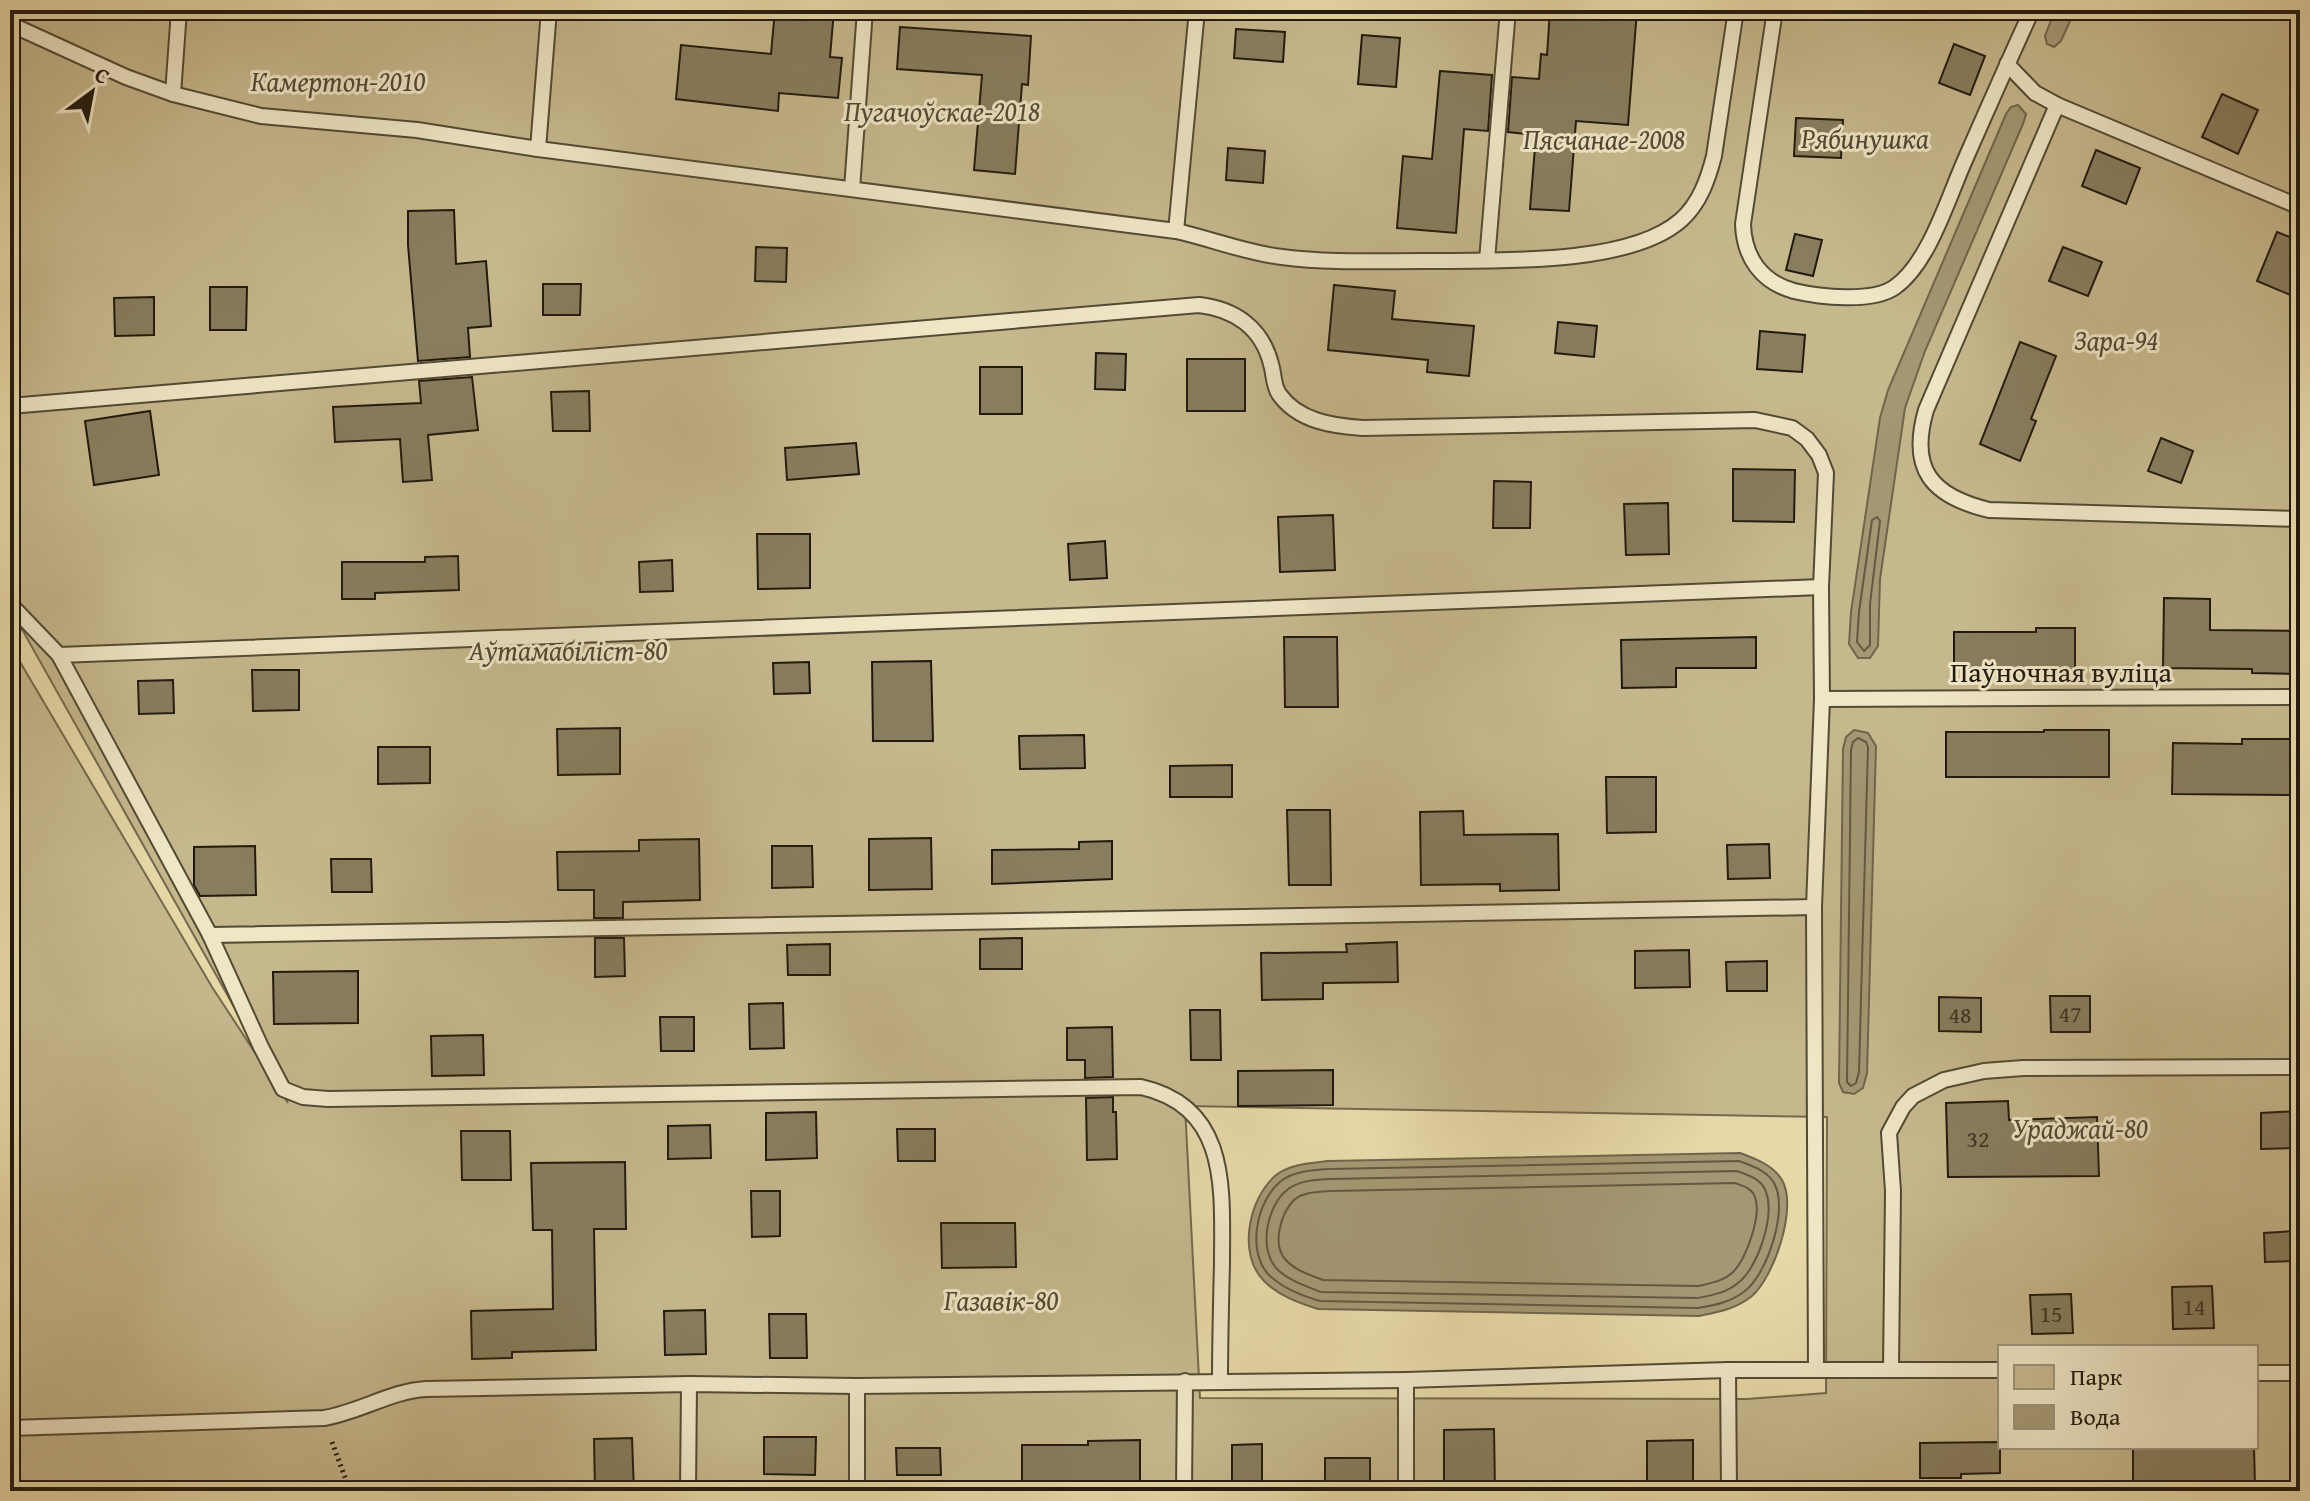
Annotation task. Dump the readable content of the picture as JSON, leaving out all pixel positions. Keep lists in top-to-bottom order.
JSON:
{
  "streets": {
    "lane": ["Паўночная вуліца"]
  },
  "parks": [
    "Камертон-2010",
    "Пугачоўскае-2018",
    "Рябинушка",
    "Пясчанае-2008",
    "Зара-94",
    "Аўтамабіліст-80",
    "Ураджай-80",
    "Газавік-80"
  ],
  "house_numbers": [
    "47",
    "48",
    "32",
    "14",
    "15"
  ],
  "legend": ["Парк", "Вода"],
  "north": "top right"
}
